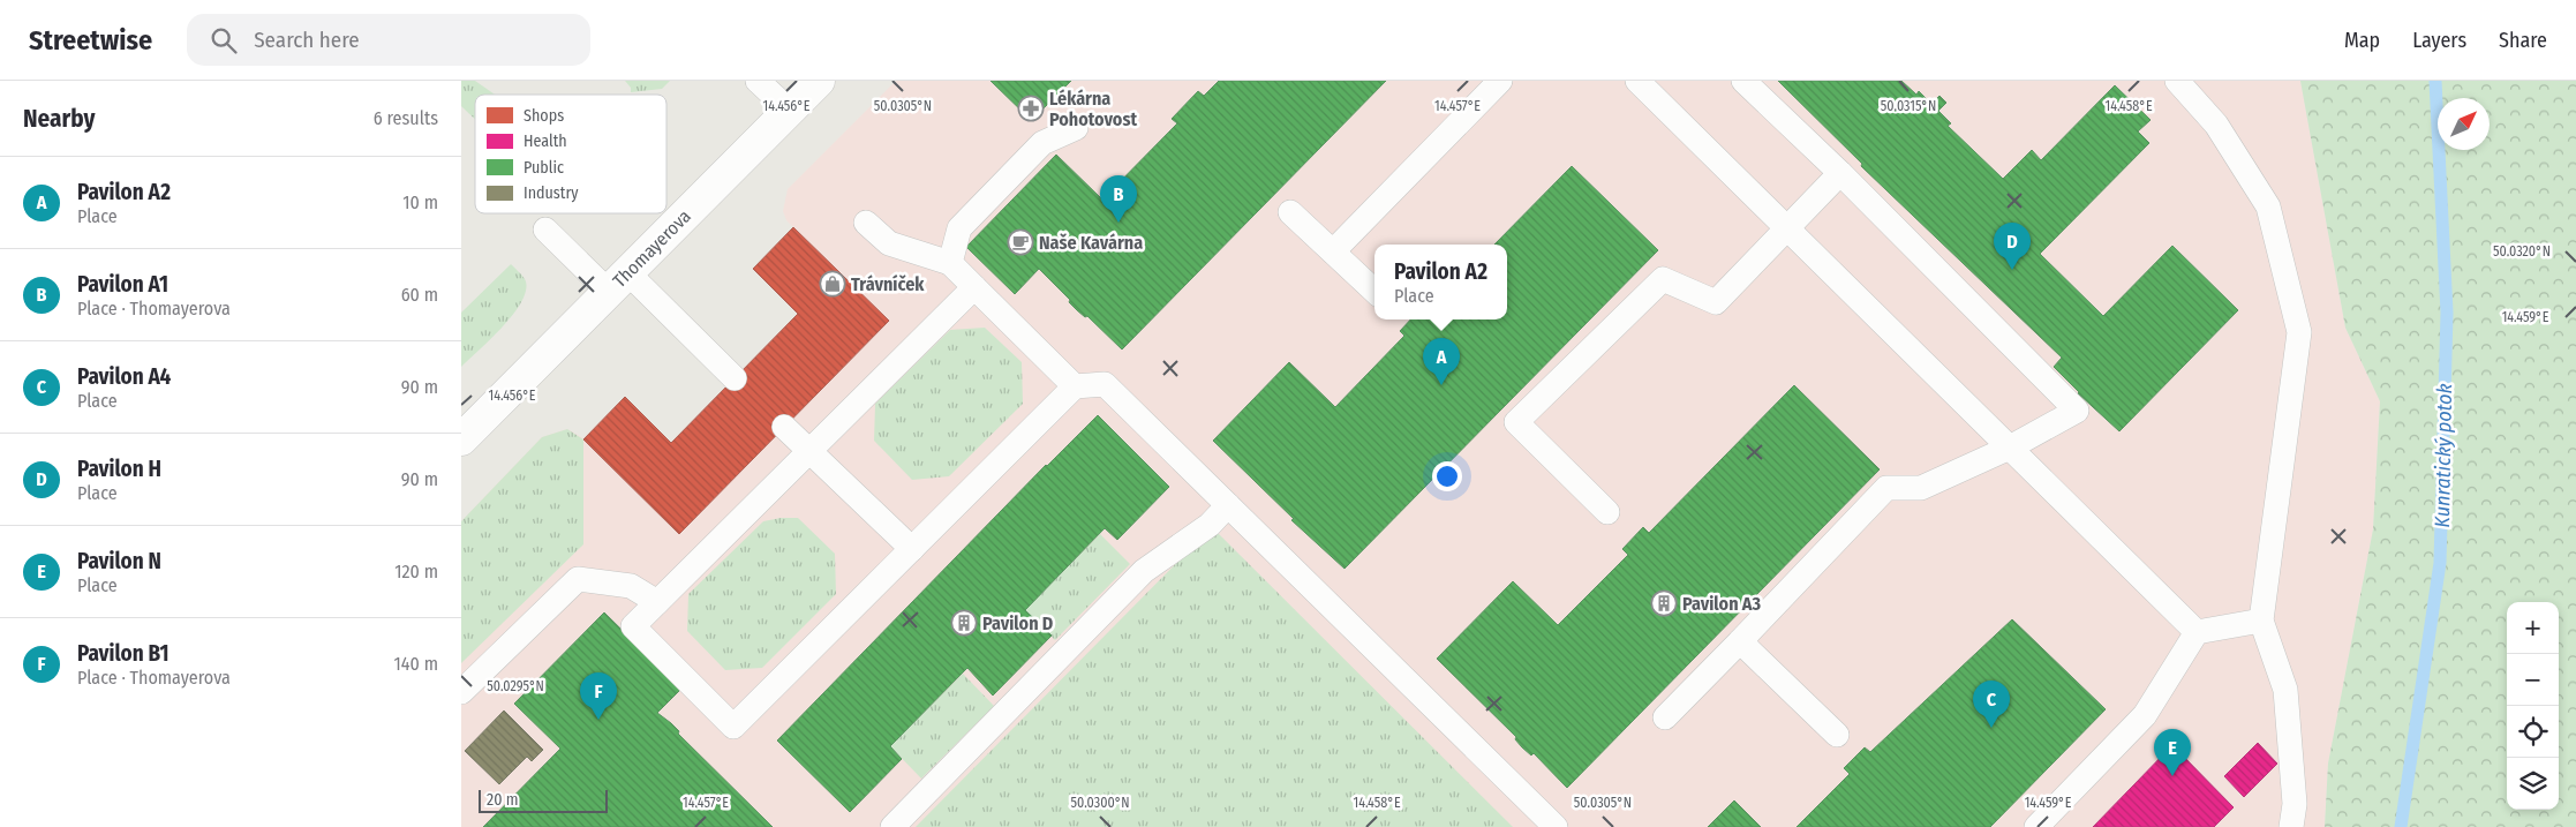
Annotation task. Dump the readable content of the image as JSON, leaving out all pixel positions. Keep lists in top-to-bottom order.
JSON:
{
  "streets": {
    "street": ["Thomayerova"]
  },
  "water": ["Kunratický potok"],
  "places": {
    "pharmacy": ["Lékárna Pohotovost"],
    "cafe": ["Naše Kavárna"],
    "shop": ["Trávníček"],
    "building": ["Pavilon A3", "Pavilon D"]
  },
  "legend": [
    "Shops",
    "Health",
    "Public",
    "Industry"
  ],
  "scale_bar": "20 m",
  "north": "top right",
  "page": {
    "header": "Streetwise",
    "search": "Search here",
    "nav": ["Map", "Layers", "Share"],
    "heading": ["Nearby", "6 results"],
    "list": [
      {
        "mark": "A",
        "name": "Pavilon A2",
        "note": "Place",
        "value": "10 m"
      },
      {
        "mark": "B",
        "name": "Pavilon A1",
        "note": "Place · Thomayerova",
        "value": "60 m"
      },
      {
        "mark": "C",
        "name": "Pavilon A4",
        "note": "Place",
        "value": "90 m"
      },
      {
        "mark": "D",
        "name": "Pavilon H",
        "note": "Place",
        "value": "90 m"
      },
      {
        "mark": "E",
        "name": "Pavilon N",
        "note": "Place",
        "value": "120 m"
      },
      {
        "mark": "F",
        "name": "Pavilon B1",
        "note": "Place · Thomayerova",
        "value": "140 m"
      }
    ],
    "pins": [
      "B",
      "D",
      "A",
      "F",
      "C",
      "E"
    ],
    "popup": ["Pavilon A2", "Place"],
    "map_buttons": ["+", "−"],
    "scale": "20 m"
  },
  "coordinates": [
    "14.456°E",
    "14.457°E",
    "14.458°E",
    "50.0305°N",
    "50.0315°N",
    "50.0320°N",
    "14.459°E",
    "50.0295°N",
    "50.0300°N"
  ]
}
